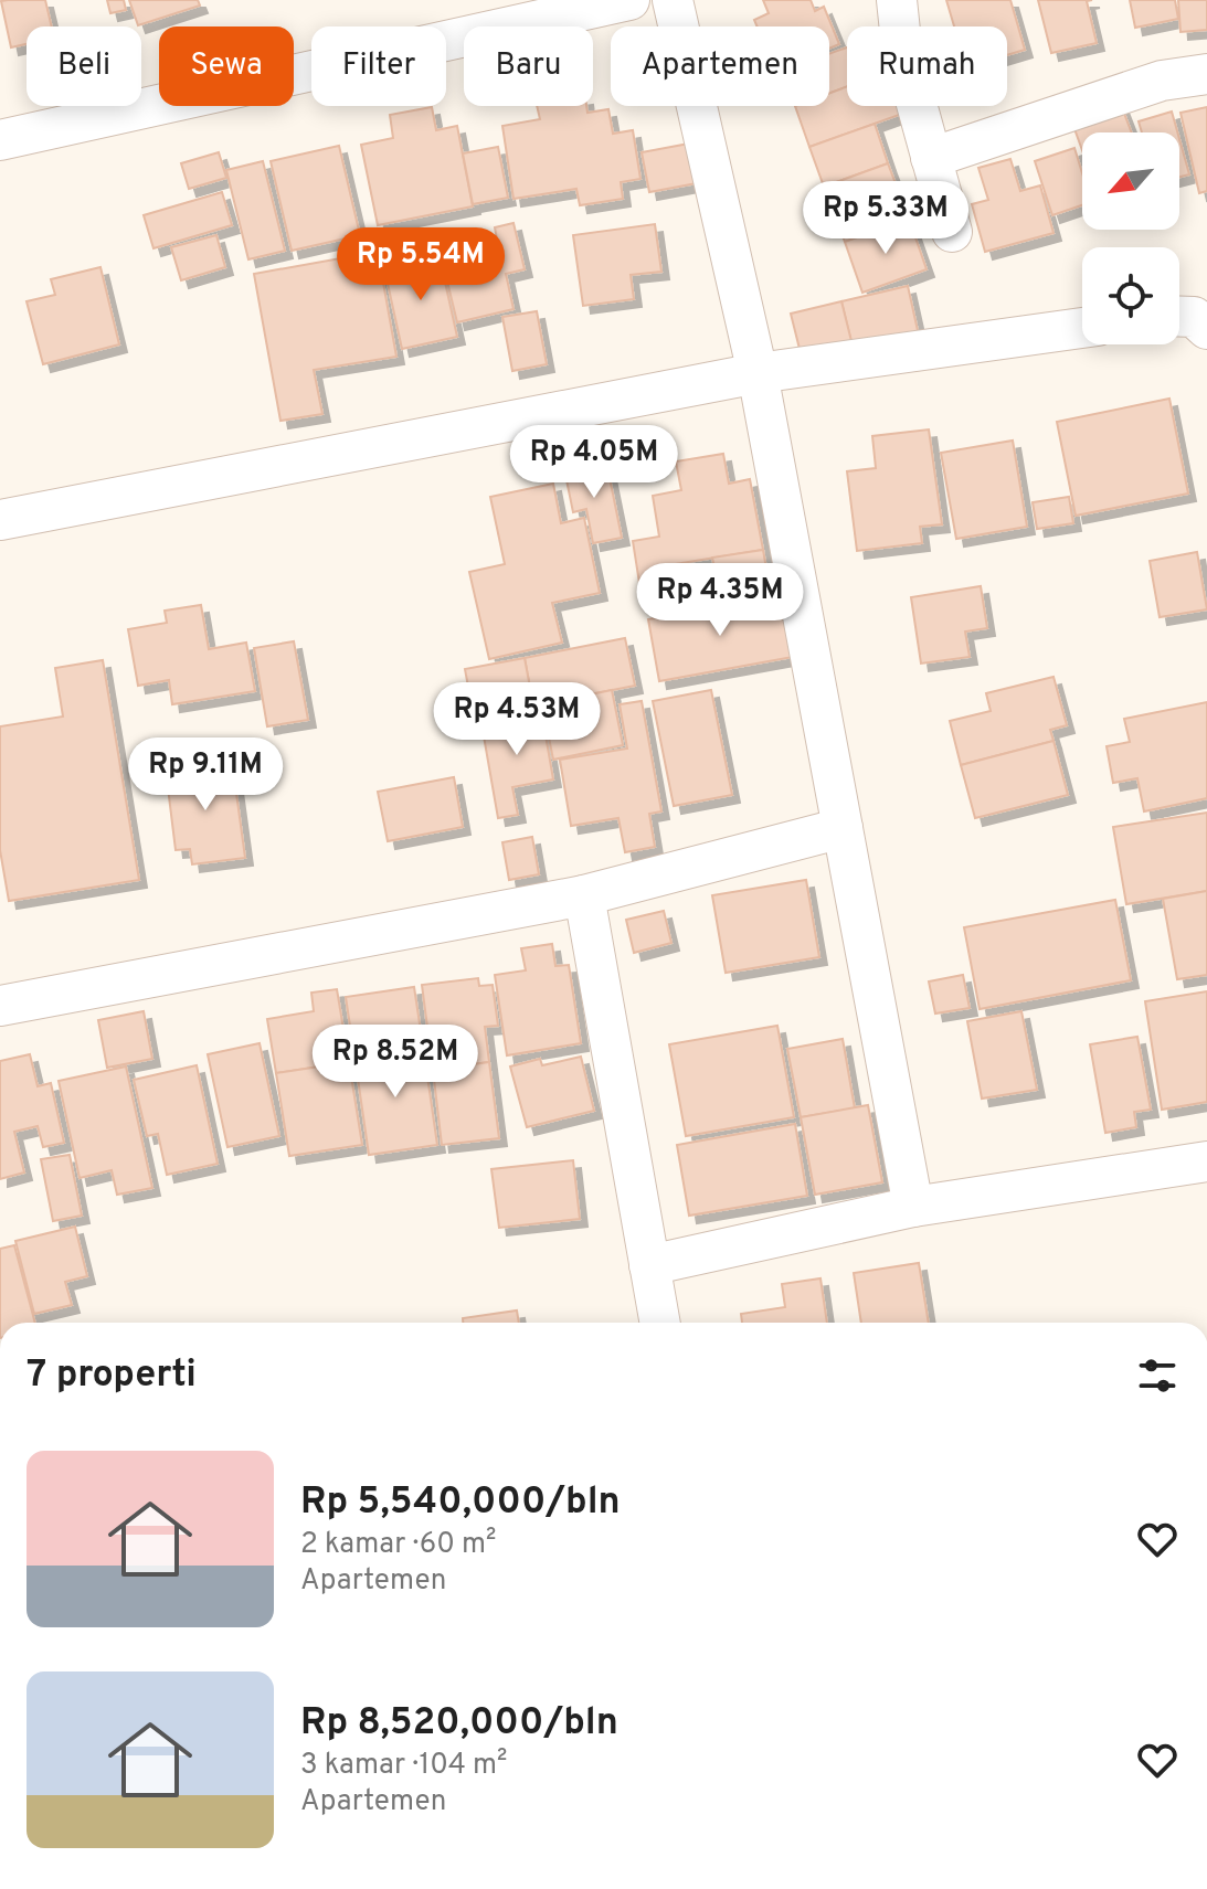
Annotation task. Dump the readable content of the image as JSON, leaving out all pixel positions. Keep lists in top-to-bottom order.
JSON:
{
  "north": "bottom left",
  "page": {
    "chip": [
      "Beli",
      "Sewa",
      "Filter",
      "Baru",
      "Apartemen",
      "Rumah"
    ],
    "price": [
      "Rp 5.33M",
      "Rp 5.54M",
      "Rp 4.05M",
      "Rp 4.35M",
      "Rp 4.53M",
      "Rp 9.11M",
      "Rp 8.52M"
    ],
    "heading": "7 properti",
    "list": [
      {
        "name": "Rp 5,540,000/bln",
        "note": "2 kamar · 60 m² · Apartemen"
      },
      {
        "name": "Rp 8,520,000/bln",
        "note": "3 kamar · 104 m² · Apartemen"
      }
    ]
  }
}
